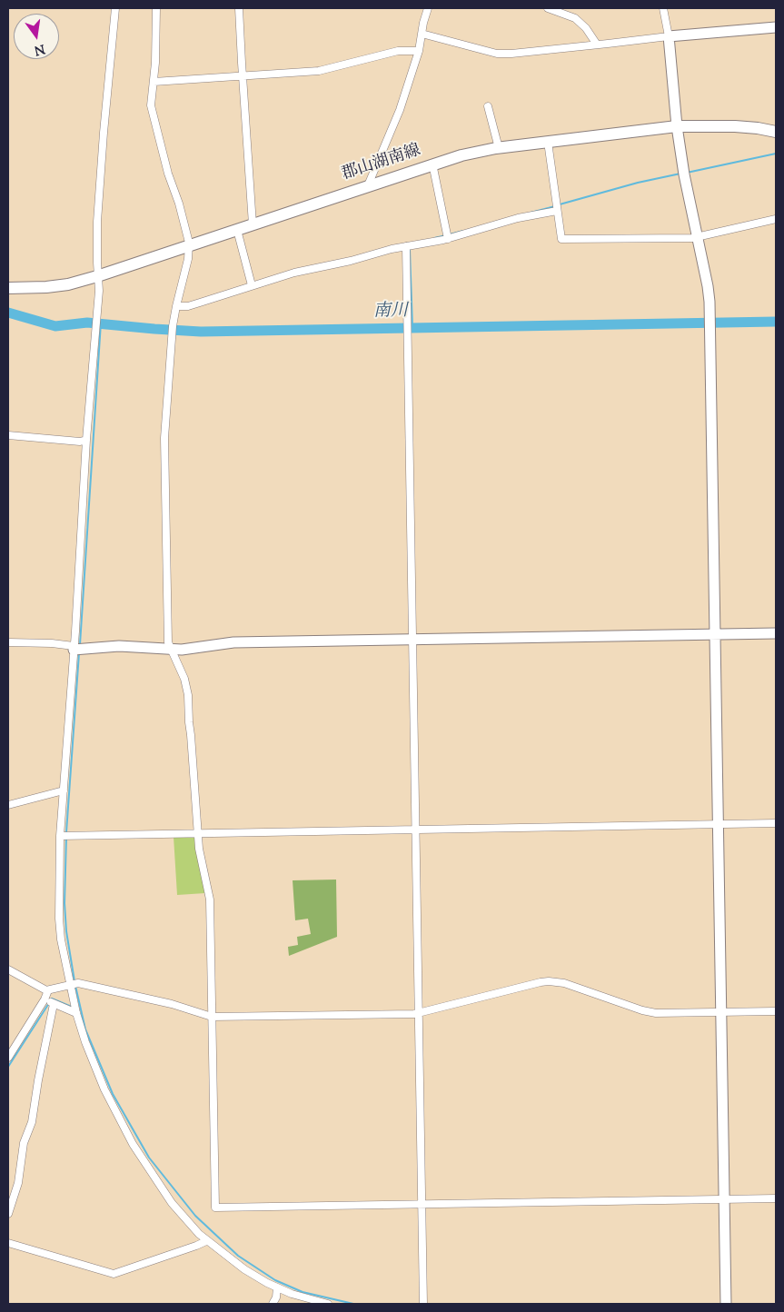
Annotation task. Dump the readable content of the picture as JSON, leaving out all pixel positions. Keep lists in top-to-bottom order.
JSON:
{
  "streets": {
    "main road": ["郡山湖南線"]
  },
  "water": ["南川"],
  "north": "bottom"
}
